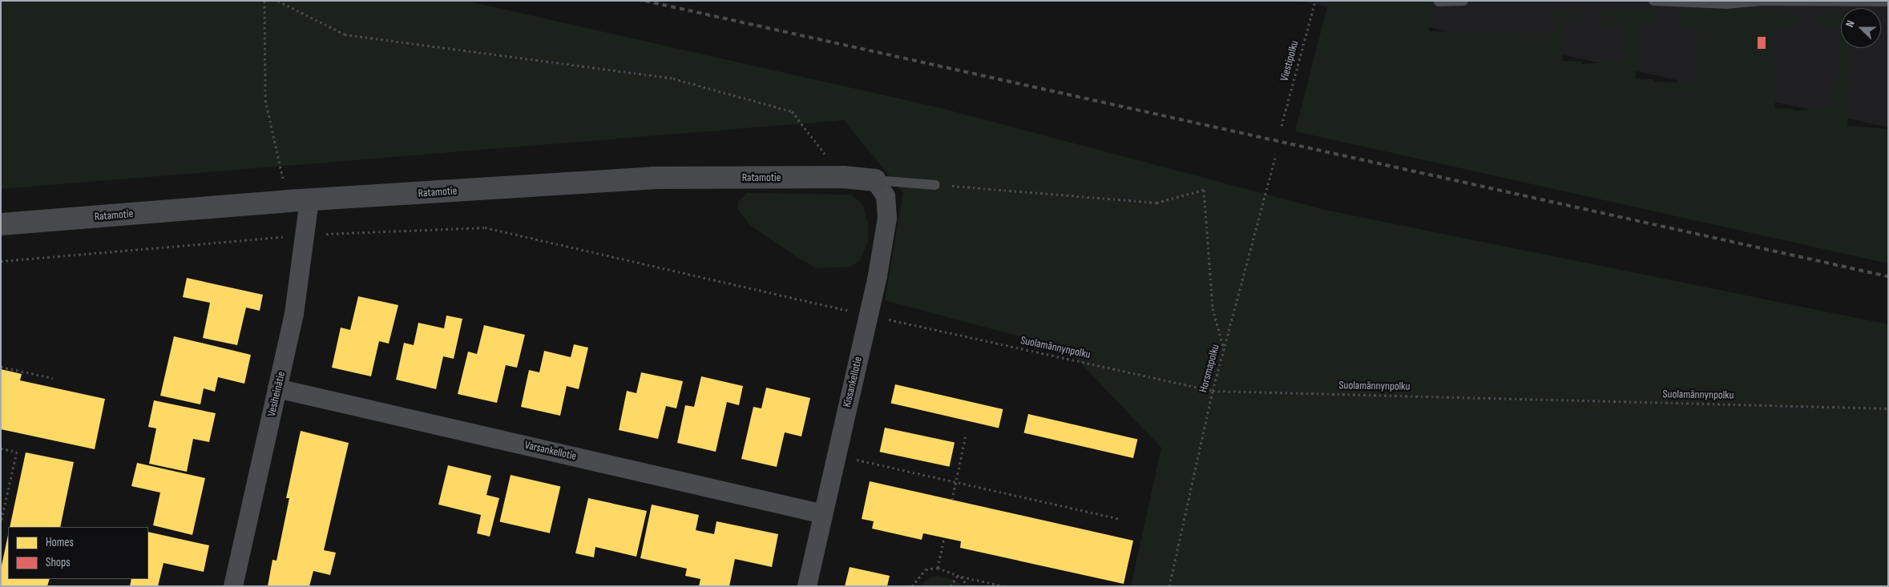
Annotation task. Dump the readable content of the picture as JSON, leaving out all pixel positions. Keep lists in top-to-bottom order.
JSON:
{
  "streets": {
    "street": [
      "Ratamotie",
      "Kissankellotie",
      "Vesiheinätie",
      "Varsankellotie"
    ],
    "path": ["Viestipolku", "Suolamännynpolku", "Horsmapolku"]
  },
  "crossings": [
    ["Ratamotie", "Kissankellotie"],
    ["Ratamotie", "Vesiheinätie"],
    ["Suolamännynpolku", "Horsmapolku"],
    ["Suolamännynpolku", "Kissankellotie"],
    ["Suolamännynpolku", "Vesiheinätie"],
    ["Kissankellotie", "Varsankellotie"],
    ["Vesiheinätie", "Varsankellotie"]
  ],
  "legend": ["Homes", "Shops"],
  "north": "left"
}
